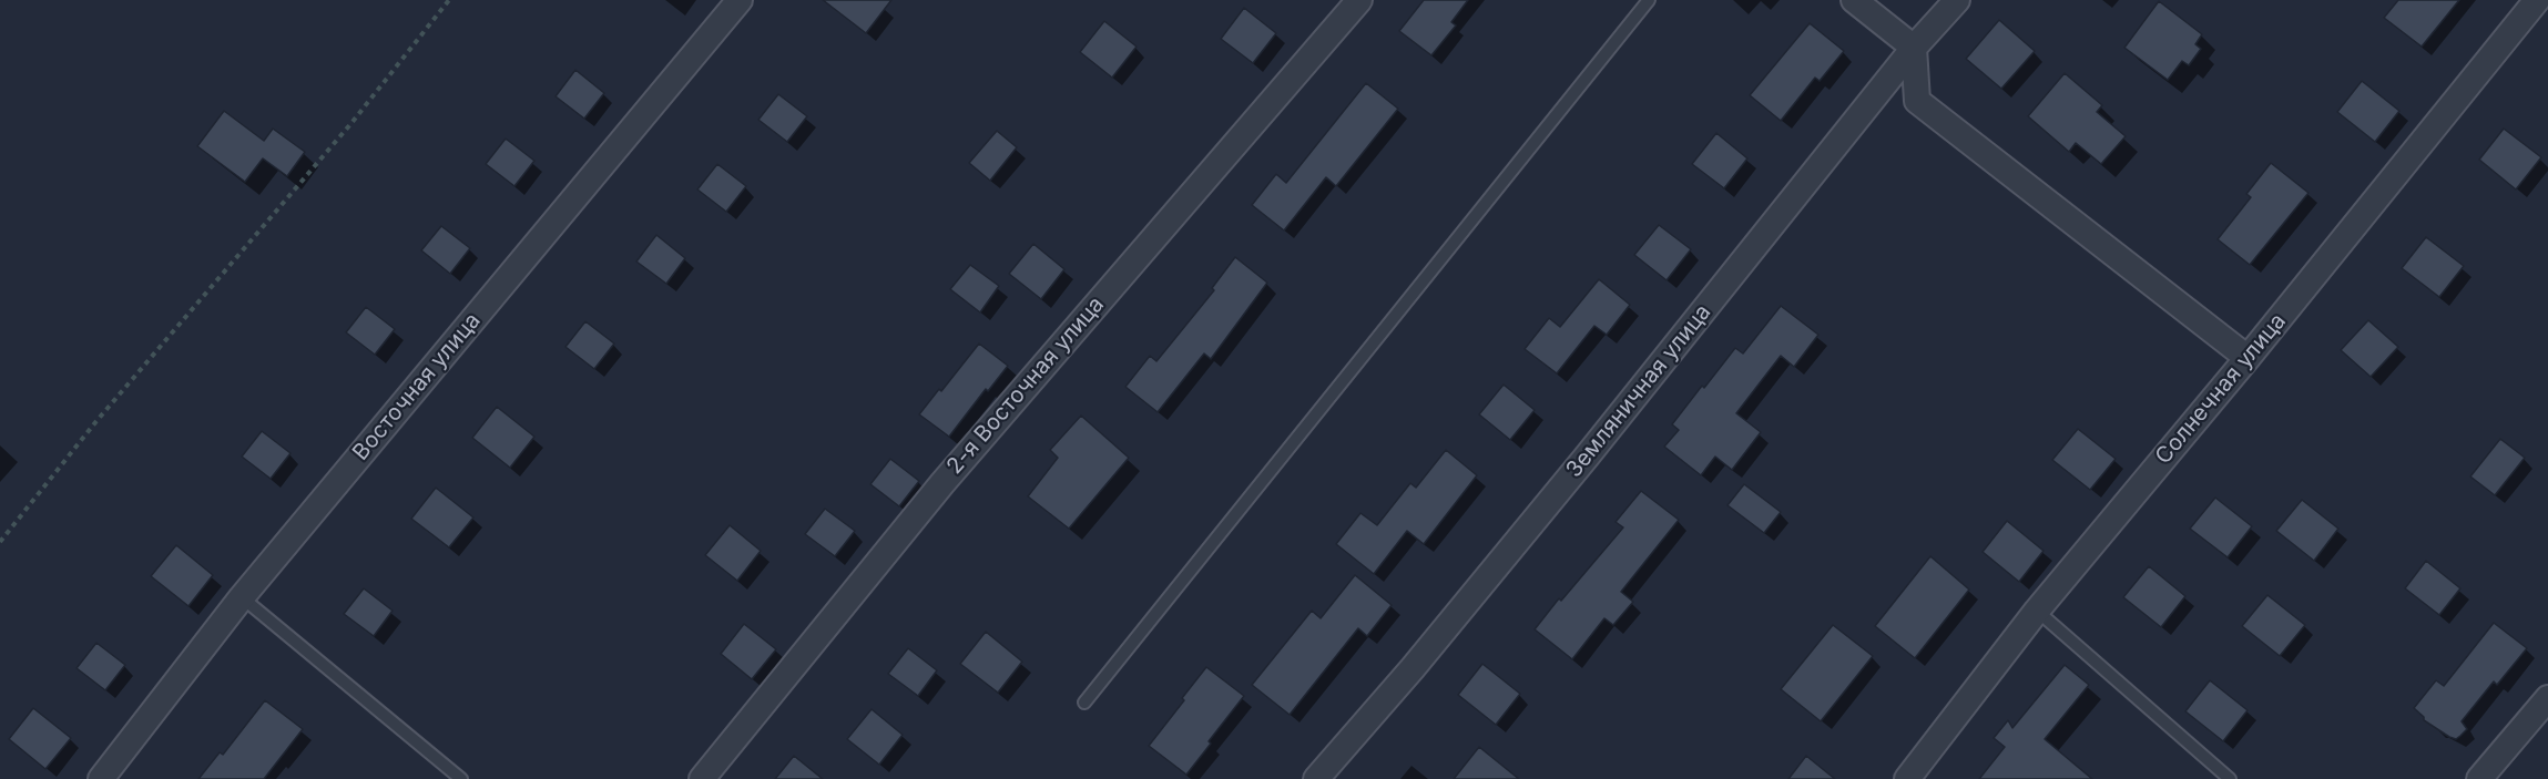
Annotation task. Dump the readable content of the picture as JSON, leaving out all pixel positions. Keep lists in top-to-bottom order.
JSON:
{
  "streets": {
    "street": [
      "2-я Восточная улица",
      "Восточная улица",
      "Солнечная улица",
      "Земляничная улица"
    ]
  }
}
